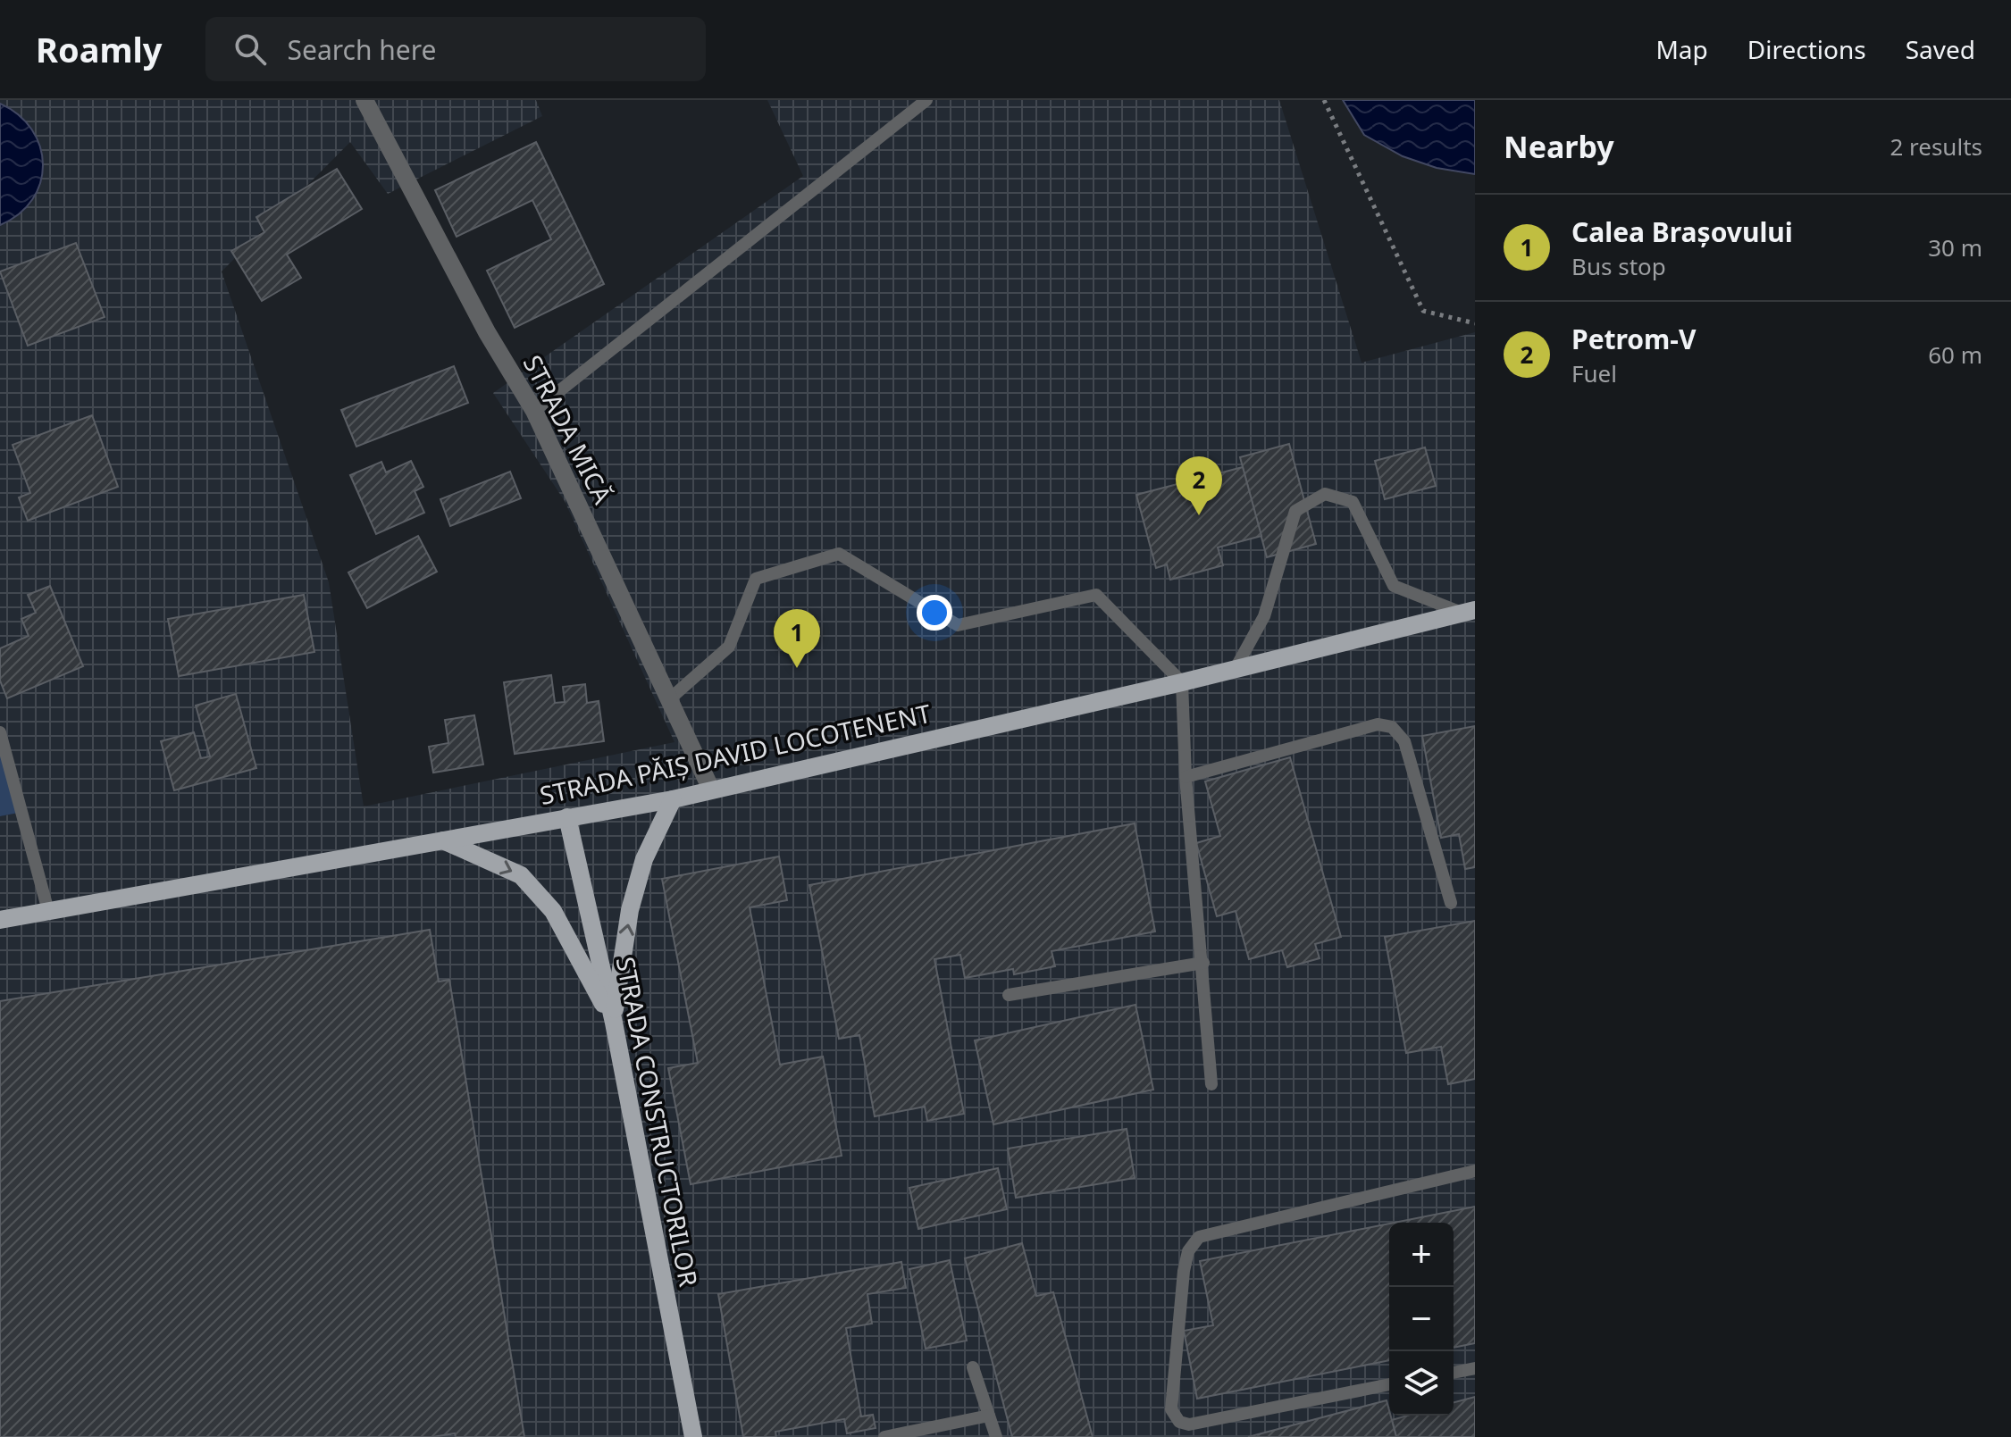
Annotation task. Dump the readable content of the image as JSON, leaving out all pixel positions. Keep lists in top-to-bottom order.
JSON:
{
  "streets": {
    "main road": ["STRADA PĂIȘ DAVID LOCOTENENT", "STRADA CONSTRUCTORILOR"],
    "street": ["STRADA MICĂ"]
  },
  "crossings": [
    ["STRADA MICĂ", "STRADA PĂIȘ DAVID LOCOTENENT"],
    ["STRADA PĂIȘ DAVID LOCOTENENT", "STRADA CONSTRUCTORILOR"]
  ],
  "page": {
    "header": "Roamly",
    "search": "Search here",
    "nav": ["Map", "Directions", "Saved"],
    "heading": ["Nearby", "2 results"],
    "list": [
      {
        "mark": "1",
        "name": "Calea Brașovului",
        "note": "Bus stop",
        "value": "30 m"
      },
      {
        "mark": "2",
        "name": "Petrom-V",
        "note": "Fuel",
        "value": "60 m"
      }
    ],
    "pins": ["2", "1"],
    "map_buttons": ["+", "−"]
  }
}
